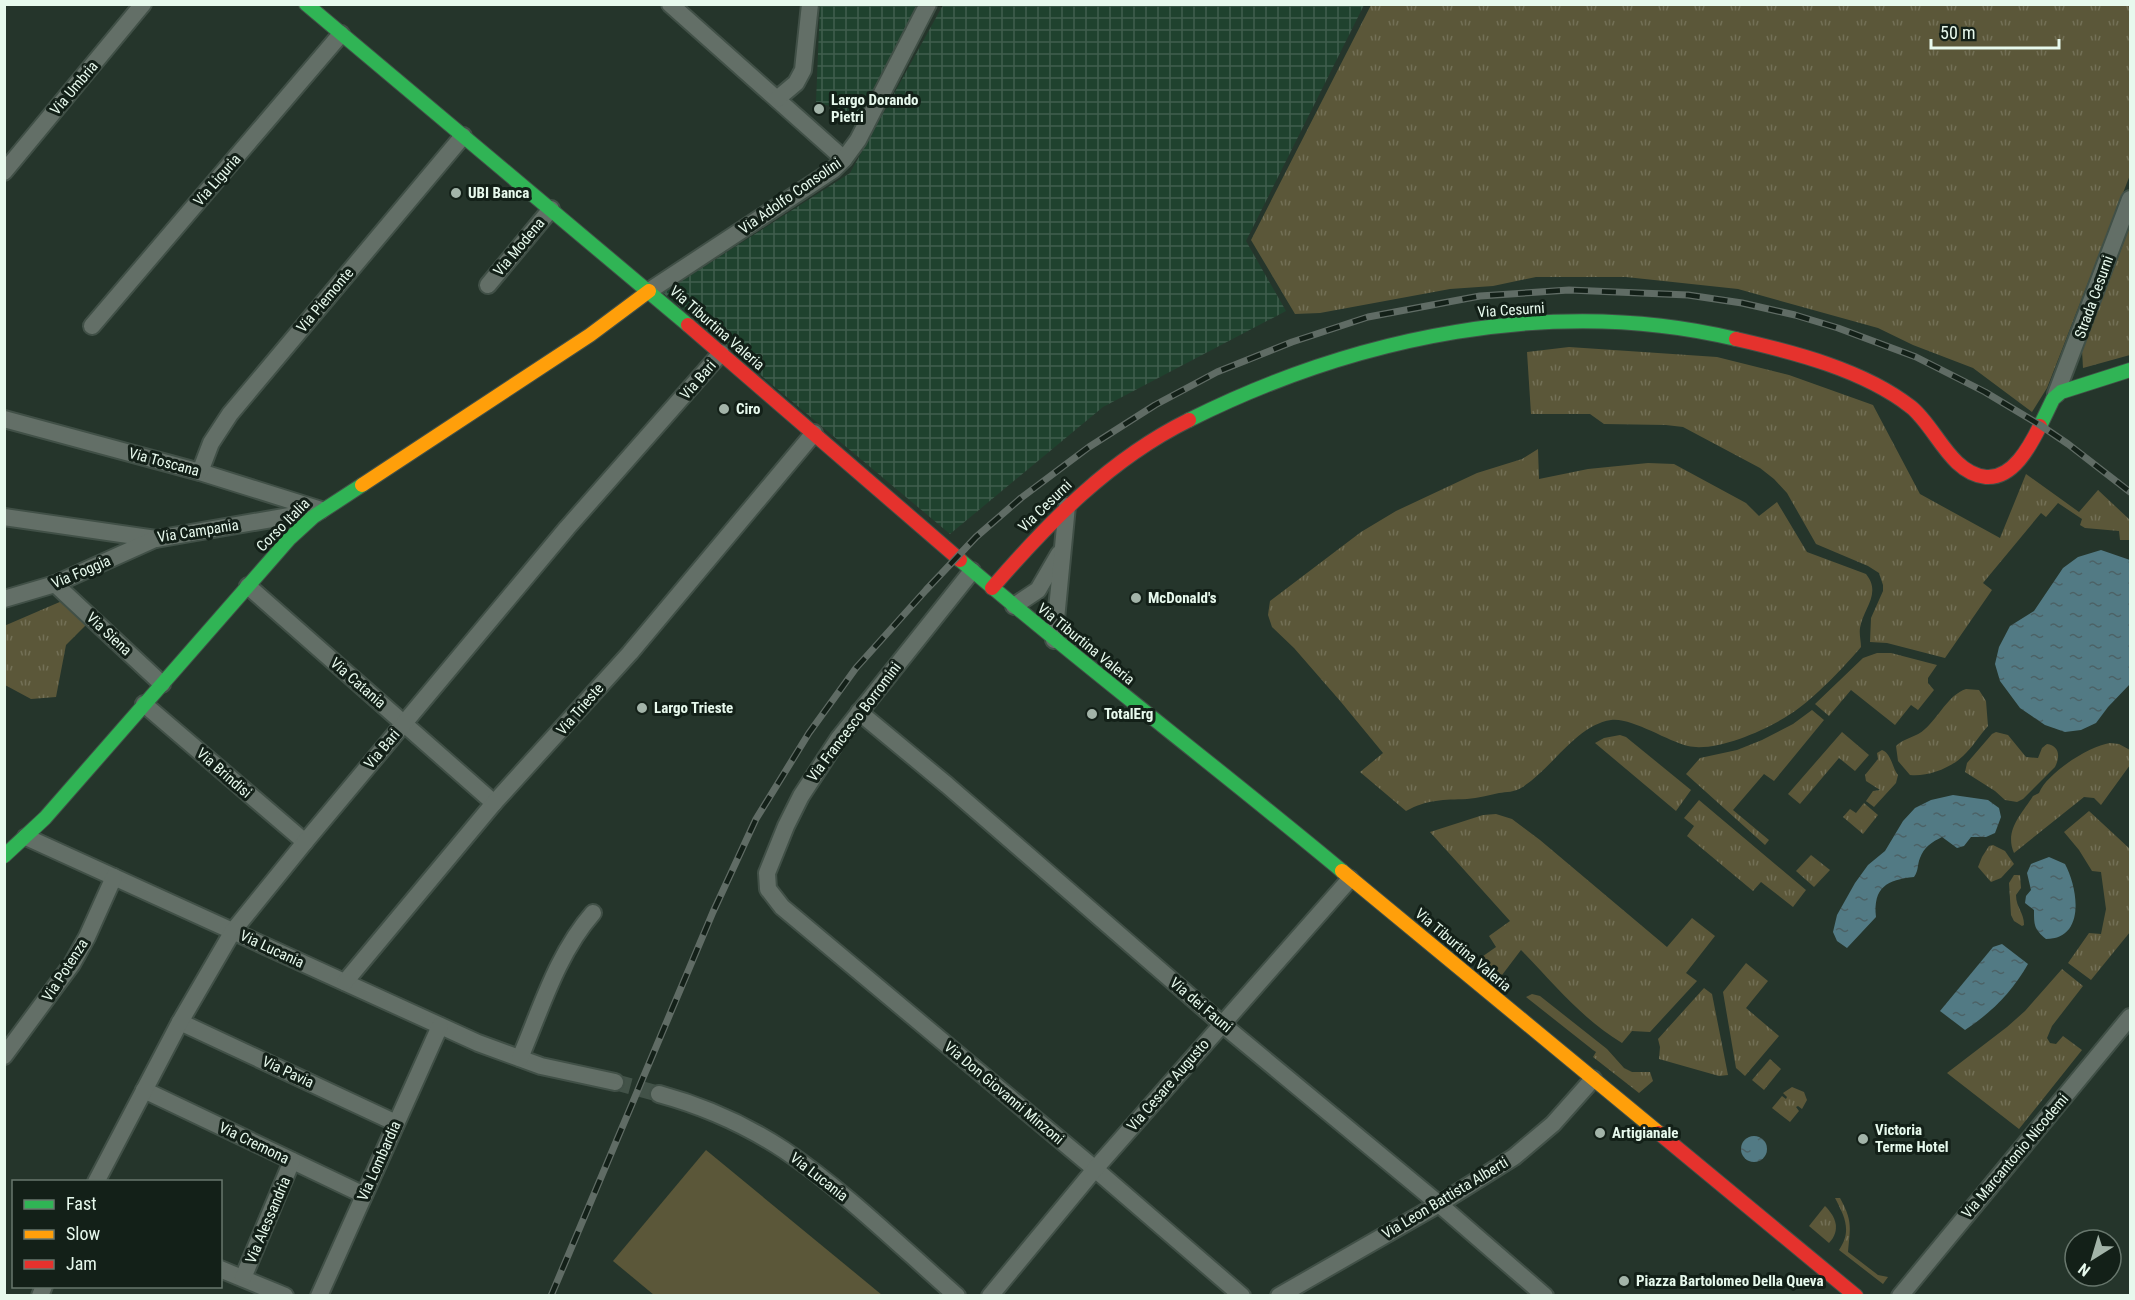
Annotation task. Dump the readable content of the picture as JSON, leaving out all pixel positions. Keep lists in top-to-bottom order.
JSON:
{
  "streets": {
    "street": [
      "Via Umbria",
      "Via Liguria",
      "Via Adolfo Consolini",
      "Via Modena",
      "Strada Cesurni",
      "Via Piemonte",
      "Via Cesurni",
      "Via Tiburtina Valeria",
      "Via Bari",
      "Via Toscana",
      "Corso Italia",
      "Via Campania",
      "Via Foggia",
      "Via Siena",
      "Via Catania",
      "Via Trieste",
      "Via Francesco Borromini",
      "Via Brindisi",
      "Via Lucania",
      "Via Potenza",
      "Via dei Fauni",
      "Via Pavia",
      "Via Cesare Augusto",
      "Via Don Giovanni Minzoni",
      "Via Cremona",
      "Via Marcantonio Nicodemi",
      "Via Lombardia",
      "Via Leon Battista Alberti",
      "Via Alessandria"
    ]
  },
  "crossings": [
    ["Via Liguria", "Via Tiburtina Valeria"],
    ["Via Adolfo Consolini", "Via Tiburtina Valeria"],
    ["Via Adolfo Consolini", "Corso Italia"],
    ["Via Modena", "Via Tiburtina Valeria"],
    ["Strada Cesurni", "Via Cesurni"],
    ["Via Piemonte", "Via Tiburtina Valeria"],
    ["Via Piemonte", "Via Toscana"],
    ["Via Cesurni", "Via Tiburtina Valeria"],
    ["Via Tiburtina Valeria", "Via Bari"],
    ["Via Tiburtina Valeria", "Corso Italia"],
    ["Via Tiburtina Valeria", "Via Trieste"],
    ["Via Tiburtina Valeria", "Via Francesco Borromini"],
    ["Via Tiburtina Valeria", "Via Cesare Augusto"],
    ["Via Tiburtina Valeria", "Via Leon Battista Alberti"],
    ["Via Bari", "Via Catania"],
    ["Via Bari", "Via Brindisi"],
    ["Via Bari", "Via Lucania"],
    ["Via Bari", "Via Pavia"],
    ["Via Bari", "Via Cremona"],
    ["Via Toscana", "Corso Italia"],
    ["Via Toscana", "Via Campania"],
    ["Corso Italia", "Via Campania"],
    ["Corso Italia", "Via Siena"],
    ["Corso Italia", "Via Catania"],
    ["Corso Italia", "Via Brindisi"],
    ["Corso Italia", "Via Lucania"],
    ["Via Campania", "Via Foggia"],
    ["Via Foggia", "Via Siena"],
    ["Via Catania", "Via Trieste"],
    ["Via Trieste", "Via Lucania"],
    ["Via Francesco Borromini", "Via dei Fauni"],
    ["Via Francesco Borromini", "Via Don Giovanni Minzoni"],
    ["Via Lucania", "Via Potenza"],
    ["Via Lucania", "Via Lombardia"],
    ["Via dei Fauni", "Via Cesare Augusto"],
    ["Via dei Fauni", "Via Leon Battista Alberti"],
    ["Via Pavia", "Via Lombardia"],
    ["Via Cesare Augusto", "Via Don Giovanni Minzoni"],
    ["Via Cremona", "Via Lombardia"],
    ["Via Cremona", "Via Alessandria"]
  ],
  "places": [
    "Largo Dorando Pietri",
    "UBI Banca",
    "Ciro",
    "McDonald's",
    "Largo Trieste",
    "TotalErg",
    "Artigianale",
    "Victoria Terme Hotel",
    "Piazza Bartolomeo Della Queva"
  ],
  "legend": ["Fast", "Slow", "Jam"],
  "scale_bar": "50 m",
  "north": "bottom left"
}
